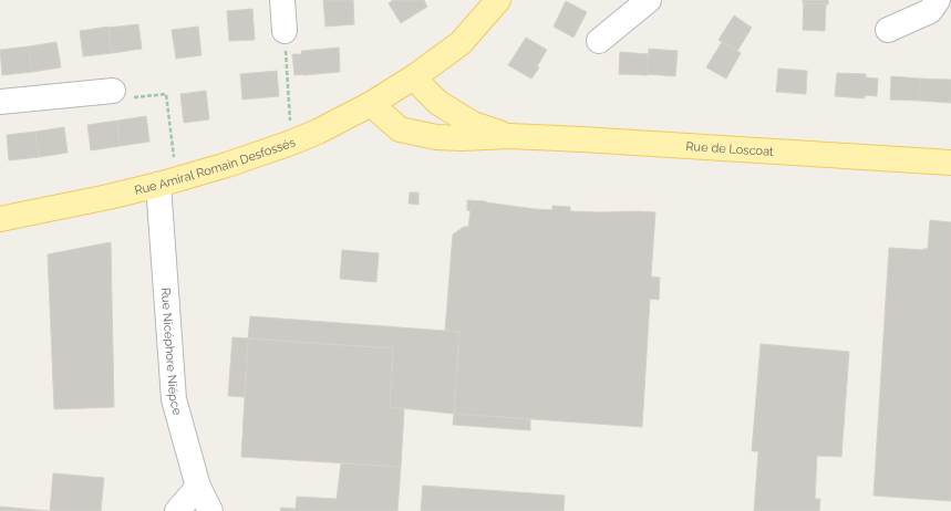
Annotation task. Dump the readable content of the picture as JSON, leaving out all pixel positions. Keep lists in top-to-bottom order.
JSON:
{
  "streets": {
    "main road": ["Rue de Loscoat", "Rue Amiral Romain Desfossés"],
    "street": ["Rue Nicéphore Niépce"]
  },
  "crossings": [
    ["Rue de Loscoat", "Rue Amiral Romain Desfossés"],
    ["Rue Amiral Romain Desfossés", "Rue Nicéphore Niépce"]
  ]
}
